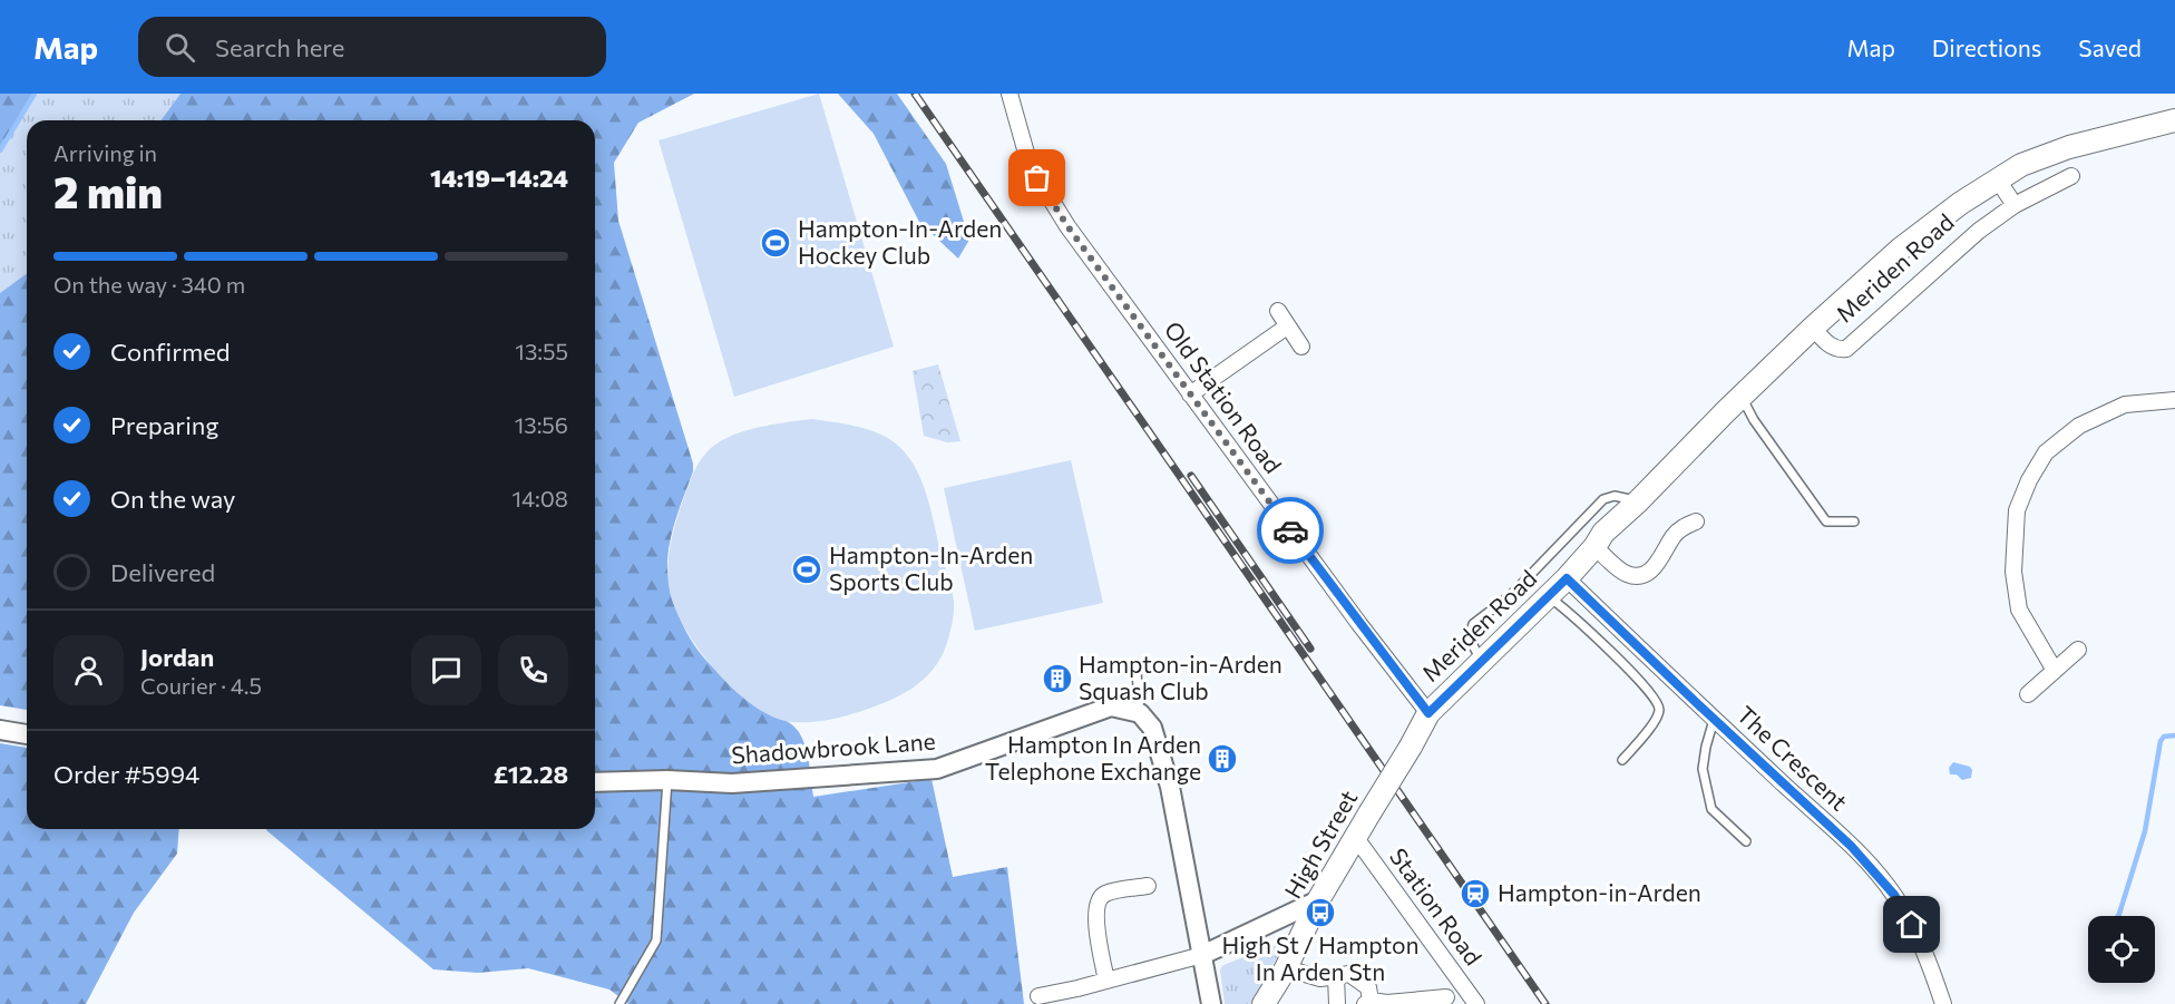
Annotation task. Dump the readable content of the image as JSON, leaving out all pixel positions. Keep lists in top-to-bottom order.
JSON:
{
  "streets": {
    "main road": ["Meriden Road", "High Street"],
    "street": [
      "Old Station Road",
      "Shadowbrook Lane",
      "The Crescent",
      "Station Road"
    ]
  },
  "crossings": [
    ["Meriden Road", "Old Station Road"],
    ["Meriden Road", "The Crescent"],
    ["Meriden Road", "High Street"],
    ["Old Station Road", "High Street"],
    ["High Street", "Station Road"]
  ],
  "places": {
    "sports": ["Hampton-In-Arden Hockey Club", "Hampton-In-Arden Sports Club"],
    "building": ["Hampton-in-Arden Squash Club", "Hampton In Arden Telephone Exchange"],
    "station": ["Hampton-in-Arden"],
    "bus stop": ["High St / Hampton In Arden Stn"]
  },
  "page": {
    "header": "Map",
    "search": "Search here",
    "nav": ["Map", "Directions", "Saved"],
    "heading": ["2 min", "Arriving in", "14:19–14:24"],
    "panel": [
      "Jordan",
      "Courier · 4.5",
      "Order #5994",
      "£12.28"
    ],
    "bar": "On the way · 340 m",
    "list": [
      ["Confirmed", "13:55"],
      ["Preparing", "13:56"],
      ["On the way", "14:08"],
      "Delivered"
    ]
  }
}
